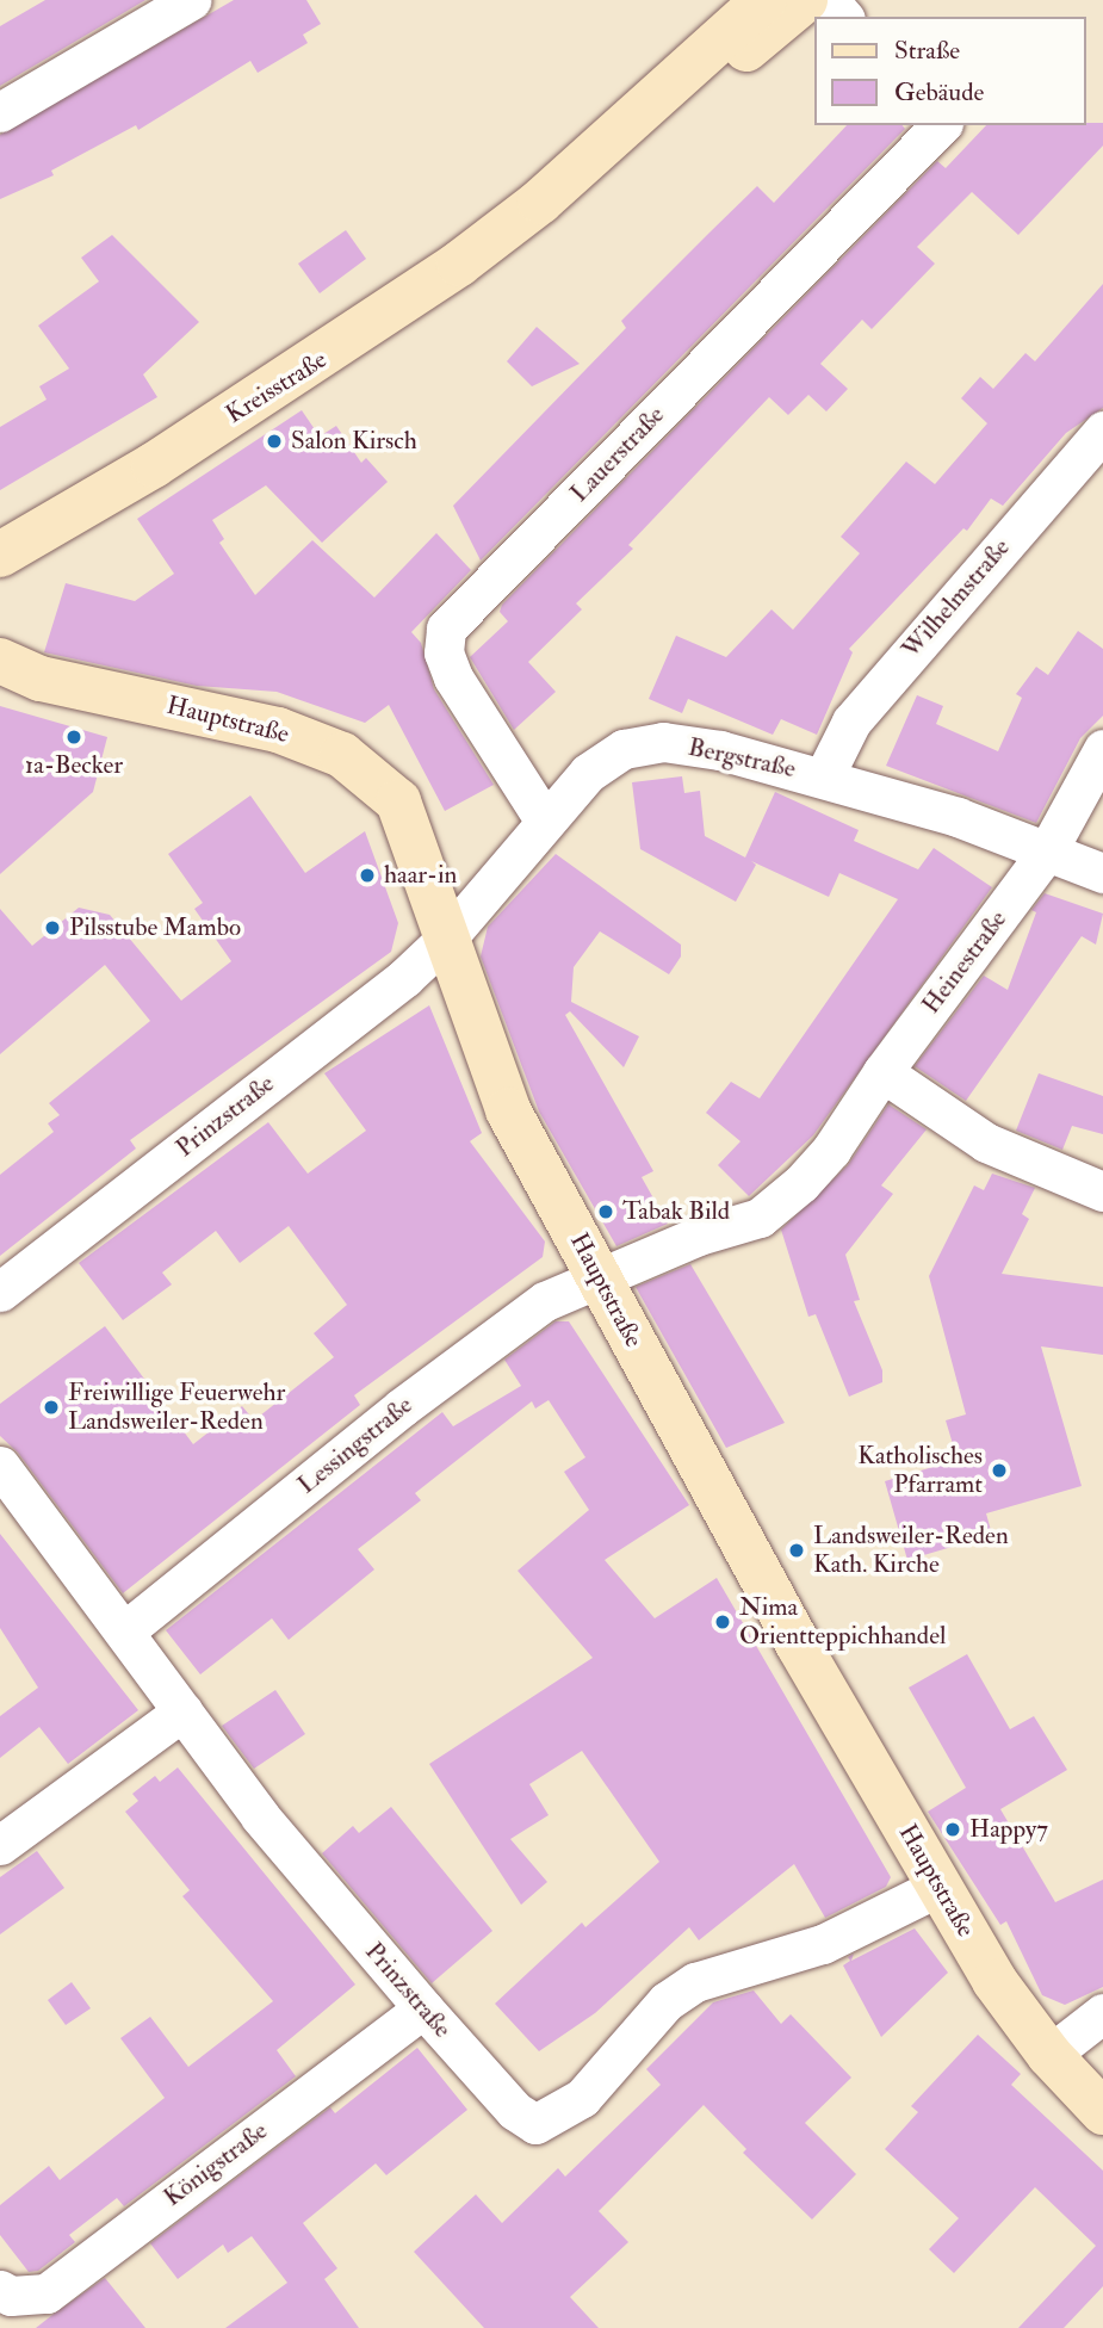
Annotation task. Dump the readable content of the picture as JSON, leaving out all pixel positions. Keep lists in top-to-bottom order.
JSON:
{
  "streets": {
    "street": [
      "Kreisstraße",
      "Lauerstraße",
      "Wilhelmstraße",
      "Hauptstraße",
      "Bergstraße",
      "Heinestraße",
      "Prinzstraße",
      "Lessingstraße",
      "Königstraße"
    ]
  },
  "crossings": [
    ["Lauerstraße", "Bergstraße"],
    ["Wilhelmstraße", "Bergstraße"],
    ["Hauptstraße", "Bergstraße"],
    ["Hauptstraße", "Heinestraße"],
    ["Hauptstraße", "Prinzstraße"],
    ["Hauptstraße", "Lessingstraße"],
    ["Bergstraße", "Heinestraße"],
    ["Bergstraße", "Prinzstraße"],
    ["Heinestraße", "Lessingstraße"],
    ["Prinzstraße", "Lessingstraße"],
    ["Prinzstraße", "Königstraße"]
  ],
  "places": [
    "Salon Kirsch",
    "1a-Becker",
    "haar-in",
    "Pilsstube Mambo",
    "Tabak Bild",
    "Freiwillige Feuerwehr Landsweiler-Reden",
    "Katholisches Pfarramt",
    "Landsweiler-Reden Kath. Kirche",
    "Nima Orientteppichhandel",
    "Happy7"
  ],
  "legend": ["Straße", "Gebäude"]
}
